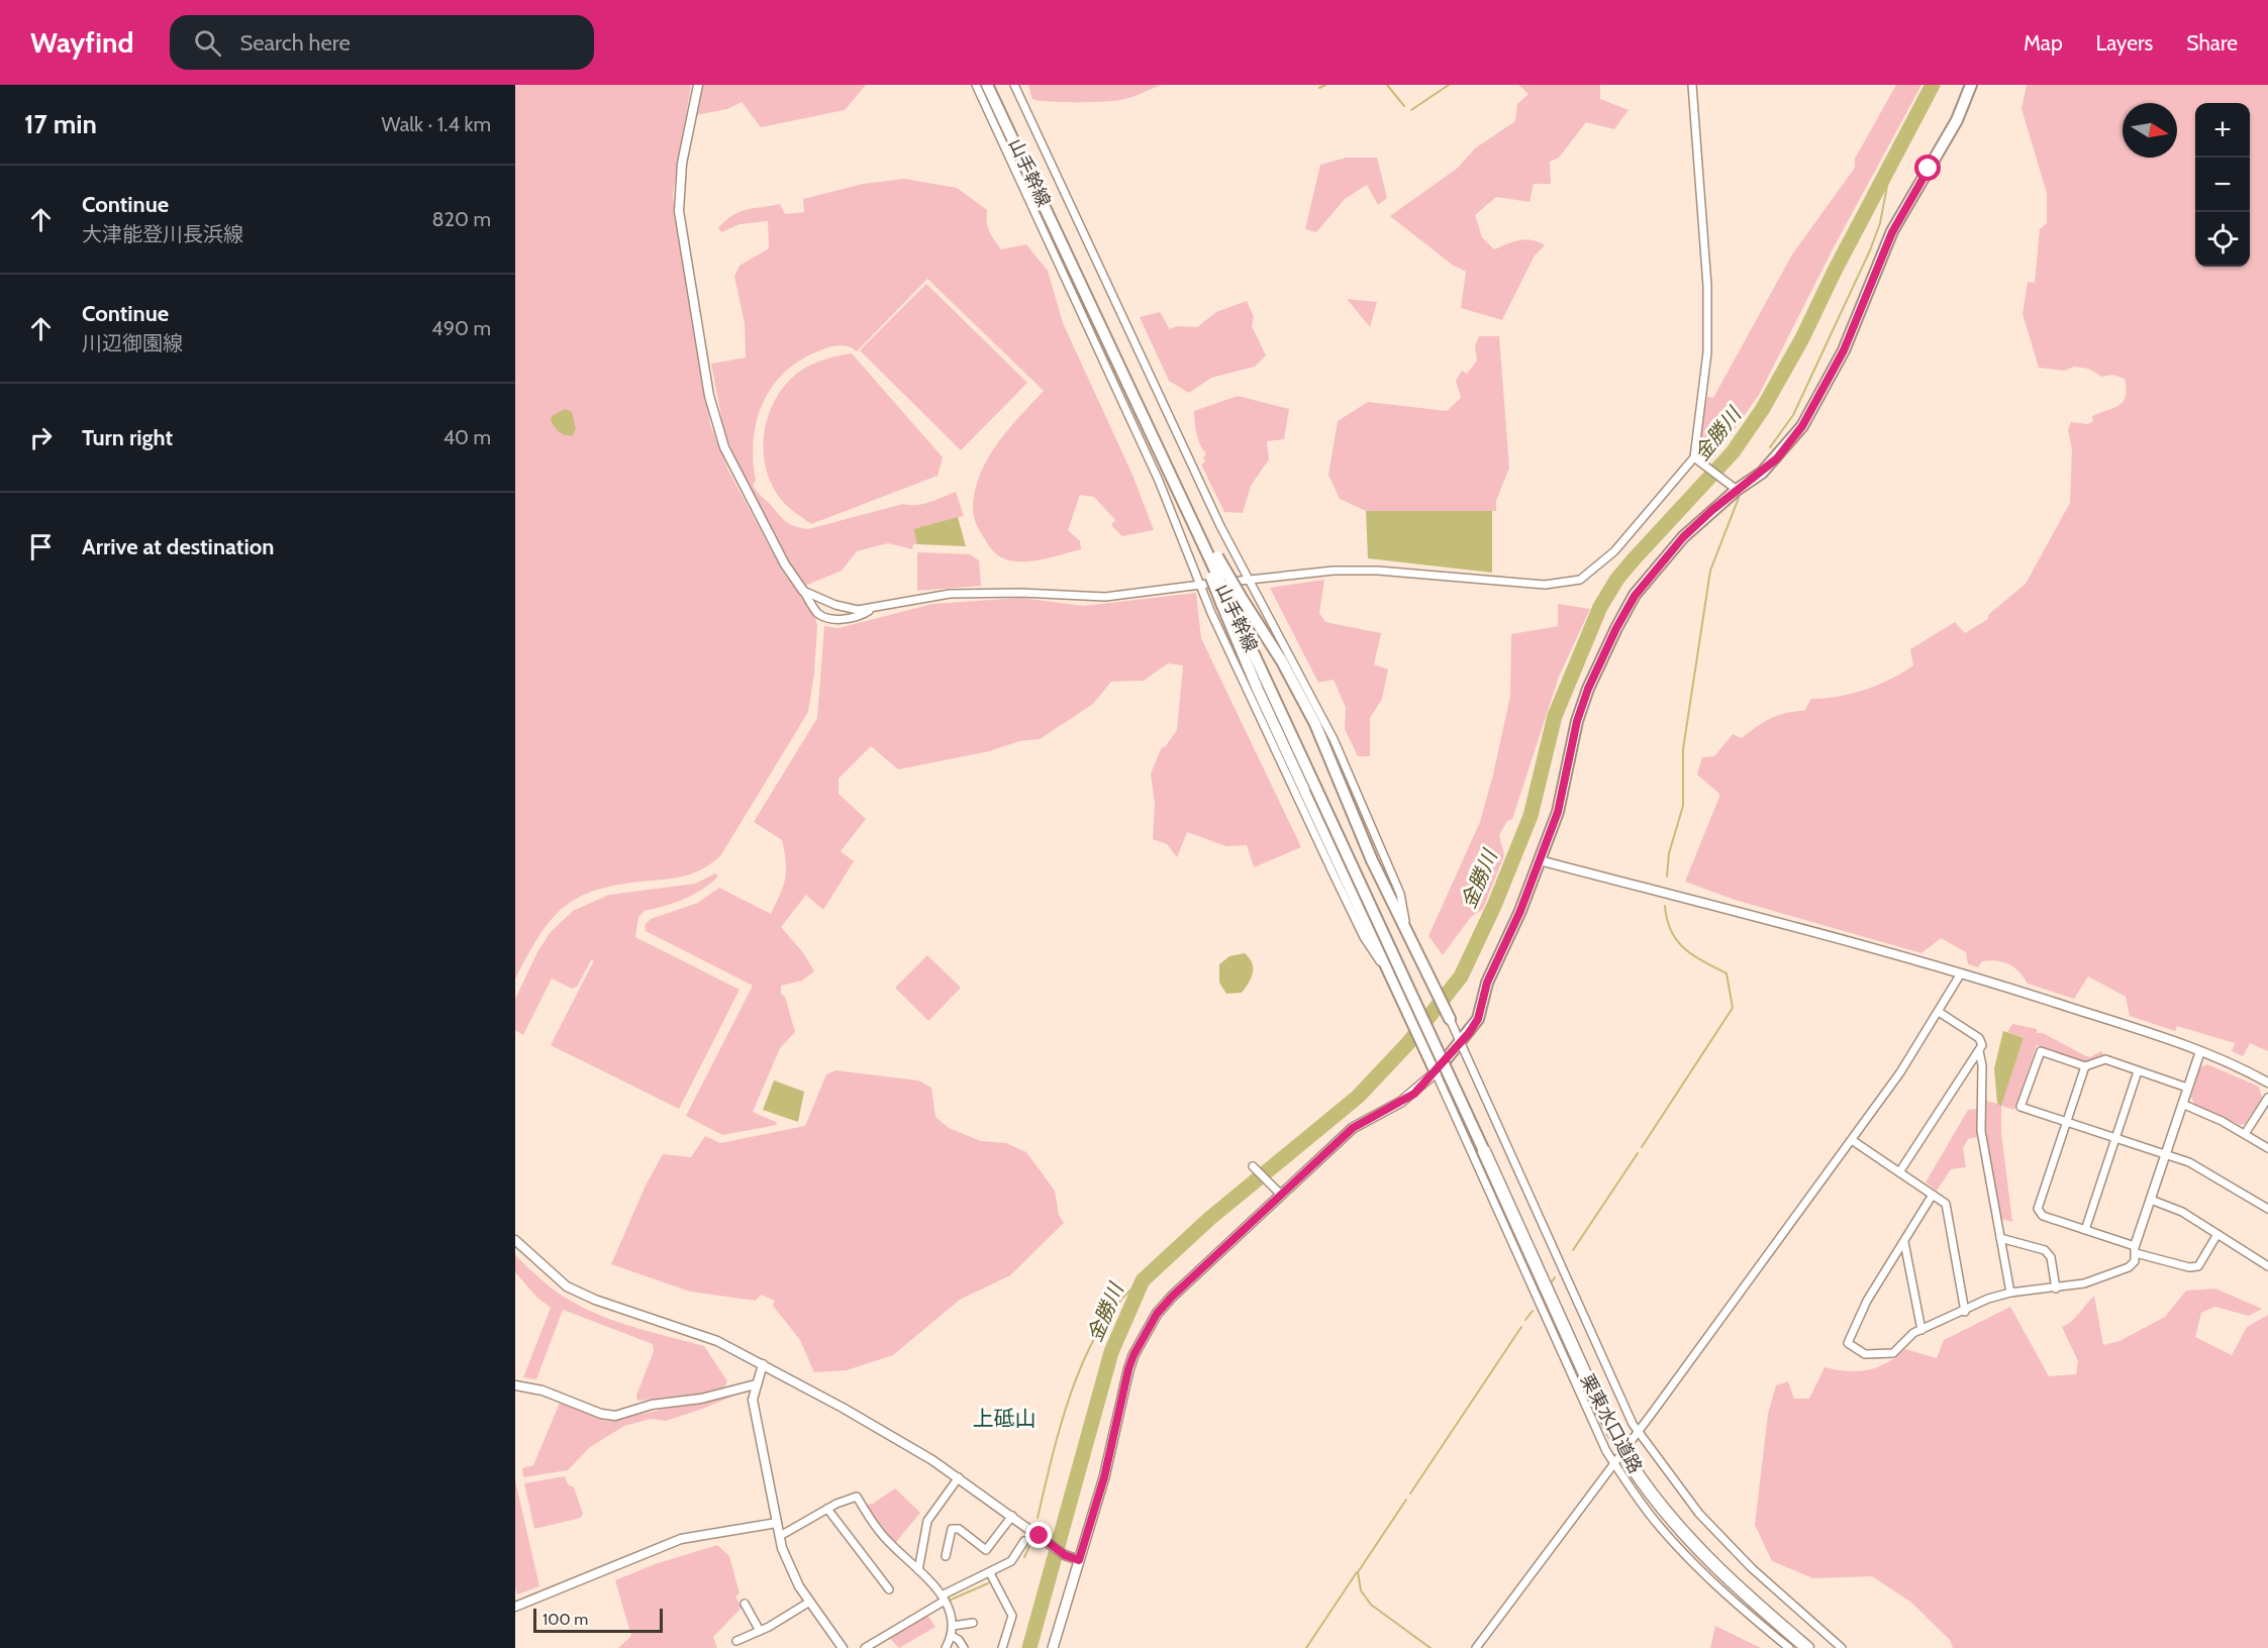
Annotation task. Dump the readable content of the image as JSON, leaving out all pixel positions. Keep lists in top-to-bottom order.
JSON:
{
  "streets": {
    "highway": ["栗東水口道路"],
    "main road": ["山手幹線"]
  },
  "crossings": [
    ["山手幹線", "栗東水口道路"]
  ],
  "districts": ["上砥山"],
  "water": ["金勝川"],
  "scale_bar": "100 m",
  "north": "right",
  "page": {
    "header": "Wayfind",
    "search": "Search here",
    "nav": ["Map", "Layers", "Share"],
    "heading": ["17 min", "Walk · 1.4 km"],
    "map_buttons": ["+", "−"],
    "list": [
      ["Continue", "大津能登川長浜線", "820 m"],
      ["Continue", "川辺御園線", "490 m"],
      ["Turn right", "40 m"],
      "Arrive at destination"
    ],
    "scale": "100 m"
  }
}
